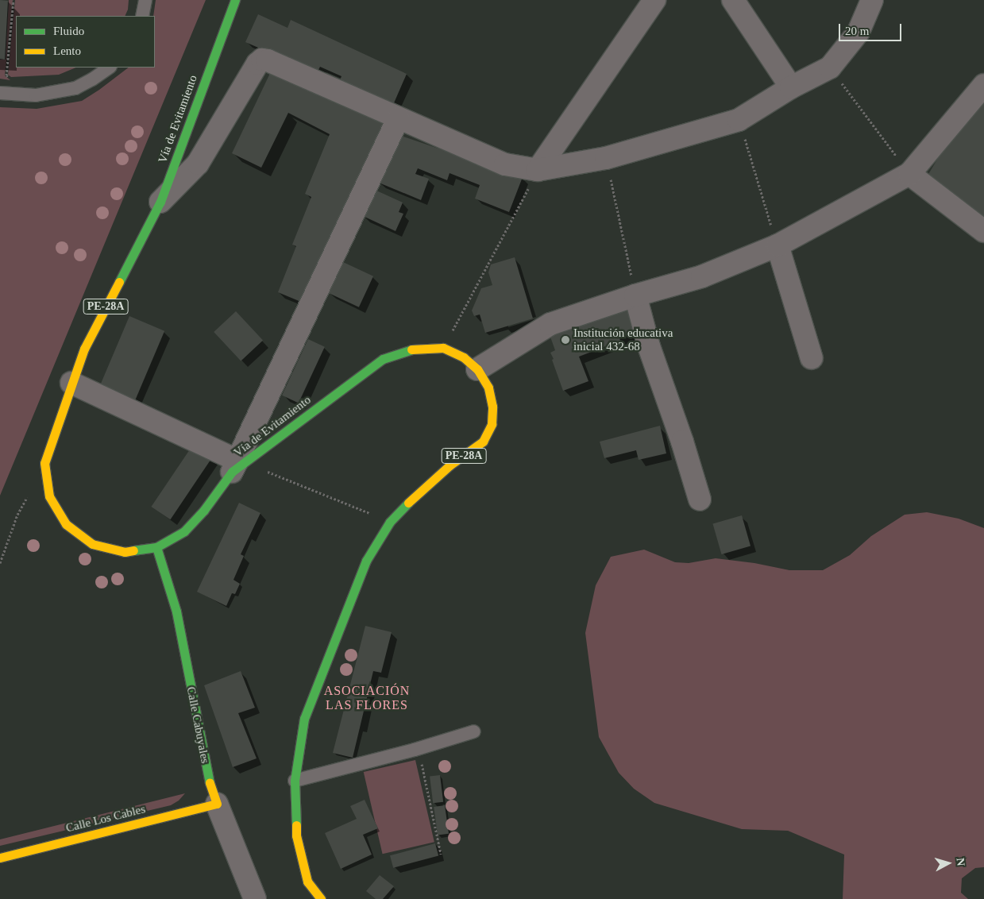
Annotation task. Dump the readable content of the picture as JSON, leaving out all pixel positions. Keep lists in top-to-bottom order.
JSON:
{
  "streets": {
    "main road": [
      "Vía de Evitamiento",
      "PE-28A",
      "Calle Cabuyales",
      "Calle Los Cables"
    ]
  },
  "crossings": [
    ["Vía de Evitamiento", "Calle Cabuyales"],
    ["Calle Cabuyales", "Calle Los Cables"]
  ],
  "districts": ["ASOCIACIÓN LAS FLORES"],
  "places": ["Institución educativa inicial 432-68"],
  "legend": ["Fluido", "Lento"],
  "scale_bar": "20 m",
  "north": "right"
}
